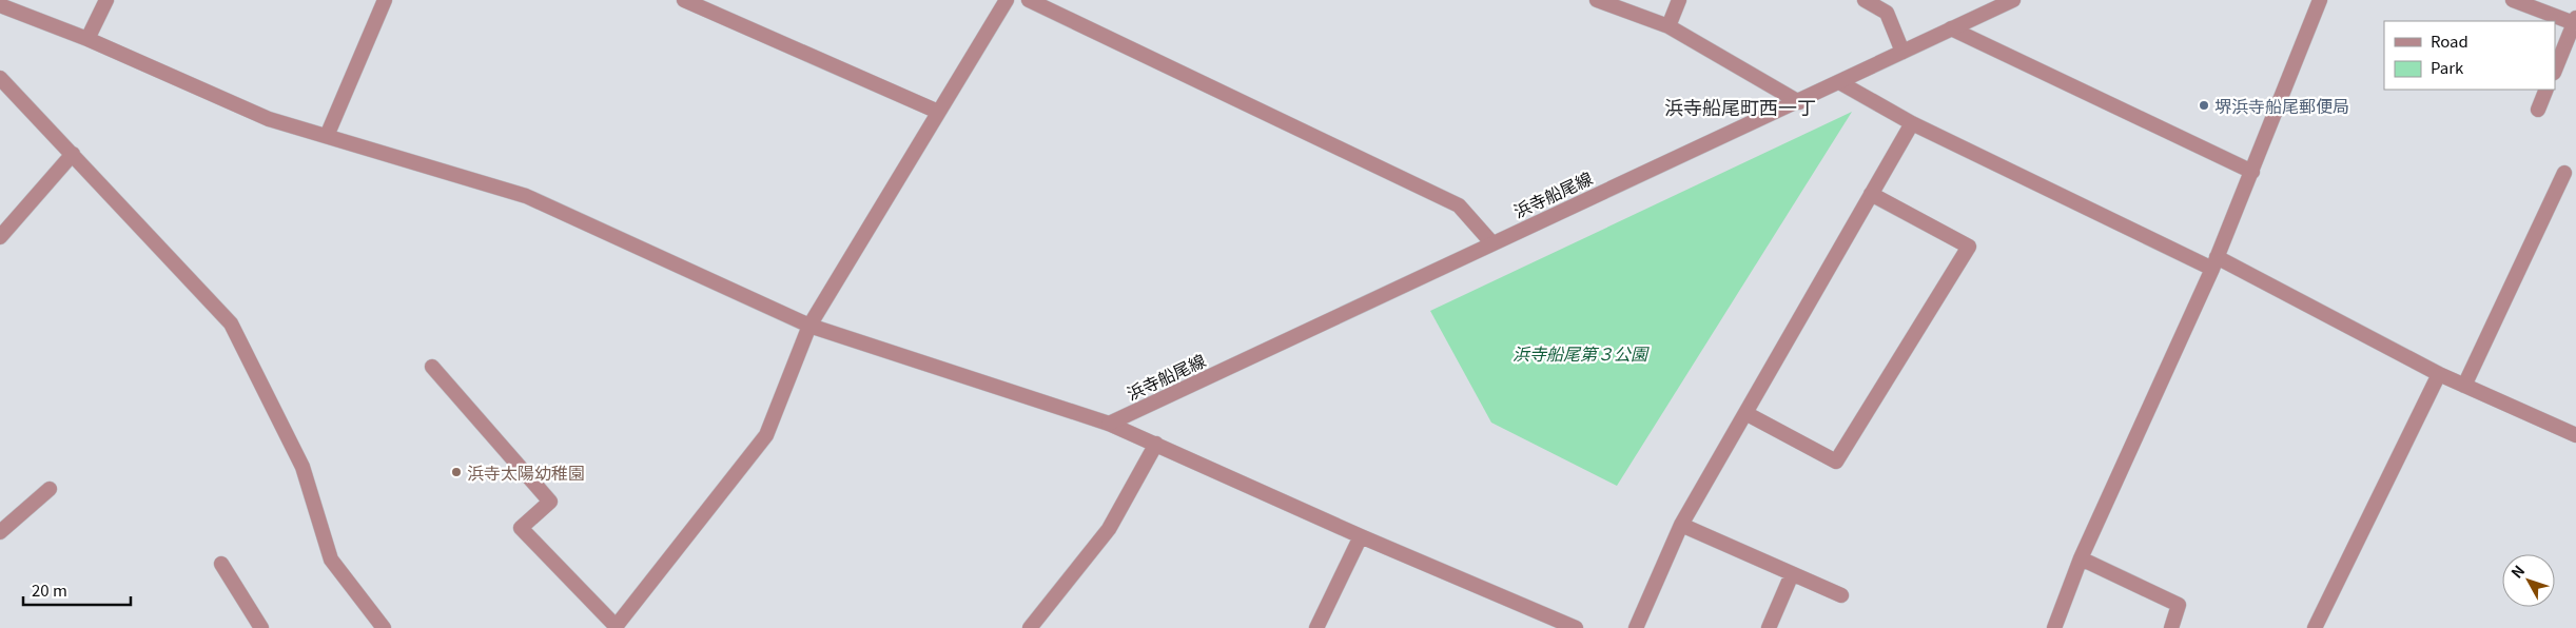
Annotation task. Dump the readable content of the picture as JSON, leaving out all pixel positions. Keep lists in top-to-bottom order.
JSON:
{
  "streets": {
    "street": ["浜寺船尾線"]
  },
  "districts": ["浜寺船尾町西一丁"],
  "parks": ["浜寺船尾第３公園"],
  "places": ["堺浜寺船尾郵便局", "浜寺太陽幼稚園"],
  "legend": ["Road", "Park"],
  "scale_bar": "20 m",
  "north": "top left"
}
